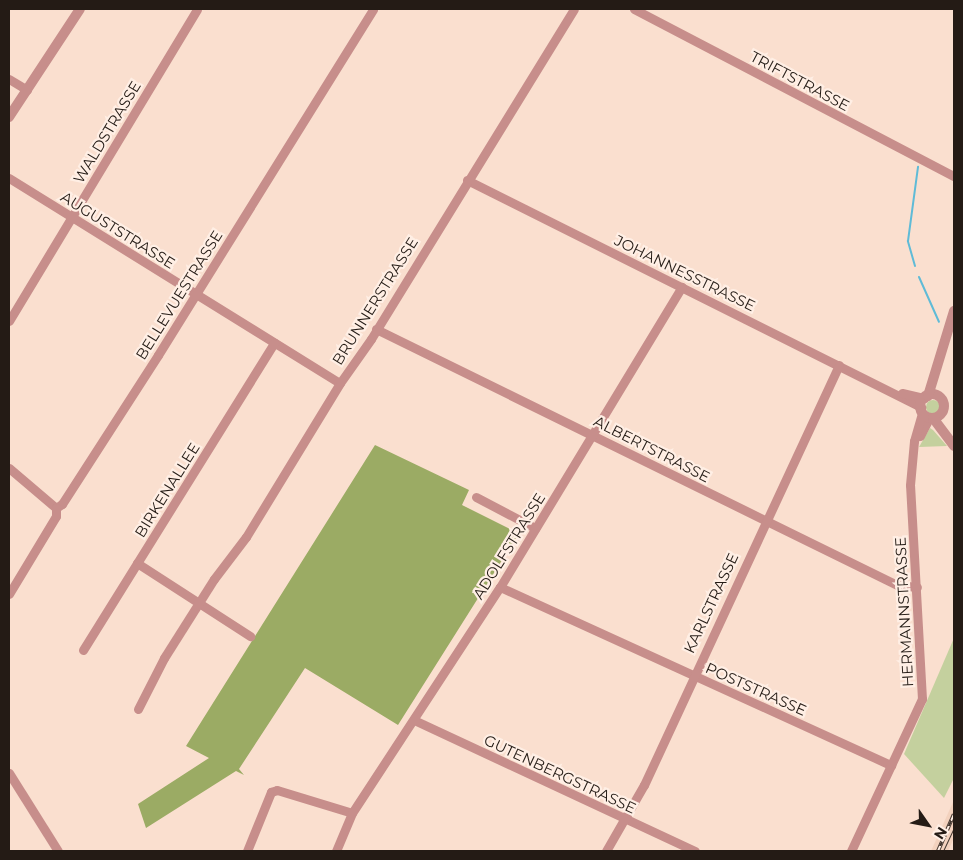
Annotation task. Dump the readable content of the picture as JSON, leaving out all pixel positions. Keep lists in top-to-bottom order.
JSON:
{
  "streets": {
    "street": [
      "TRIFTSTRASSE",
      "WALDSTRASSE",
      "AUGUSTSTRASSE",
      "JOHANNESSTRASSE",
      "BELLEVUESTRASSE",
      "BRUNNERSTRASSE",
      "ALBERTSTRASSE",
      "BIRKENALLEE",
      "ADOLFSTRASSE",
      "KARLSTRASSE",
      "HERMANNSTRASSE",
      "POSTSTRASSE",
      "GUTENBERGSTRASSE"
    ]
  },
  "crossings": [
    ["WALDSTRASSE", "AUGUSTSTRASSE"],
    ["AUGUSTSTRASSE", "BELLEVUESTRASSE"],
    ["AUGUSTSTRASSE", "BRUNNERSTRASSE"],
    ["AUGUSTSTRASSE", "BIRKENALLEE"],
    ["JOHANNESSTRASSE", "BRUNNERSTRASSE"],
    ["JOHANNESSTRASSE", "ADOLFSTRASSE"],
    ["JOHANNESSTRASSE", "KARLSTRASSE"],
    ["JOHANNESSTRASSE", "HERMANNSTRASSE"],
    ["BRUNNERSTRASSE", "ALBERTSTRASSE"],
    ["ALBERTSTRASSE", "ADOLFSTRASSE"],
    ["ALBERTSTRASSE", "KARLSTRASSE"],
    ["ALBERTSTRASSE", "HERMANNSTRASSE"],
    ["ADOLFSTRASSE", "POSTSTRASSE"],
    ["ADOLFSTRASSE", "GUTENBERGSTRASSE"],
    ["KARLSTRASSE", "POSTSTRASSE"],
    ["KARLSTRASSE", "GUTENBERGSTRASSE"],
    ["HERMANNSTRASSE", "POSTSTRASSE"]
  ],
  "north": "bottom right"
}
